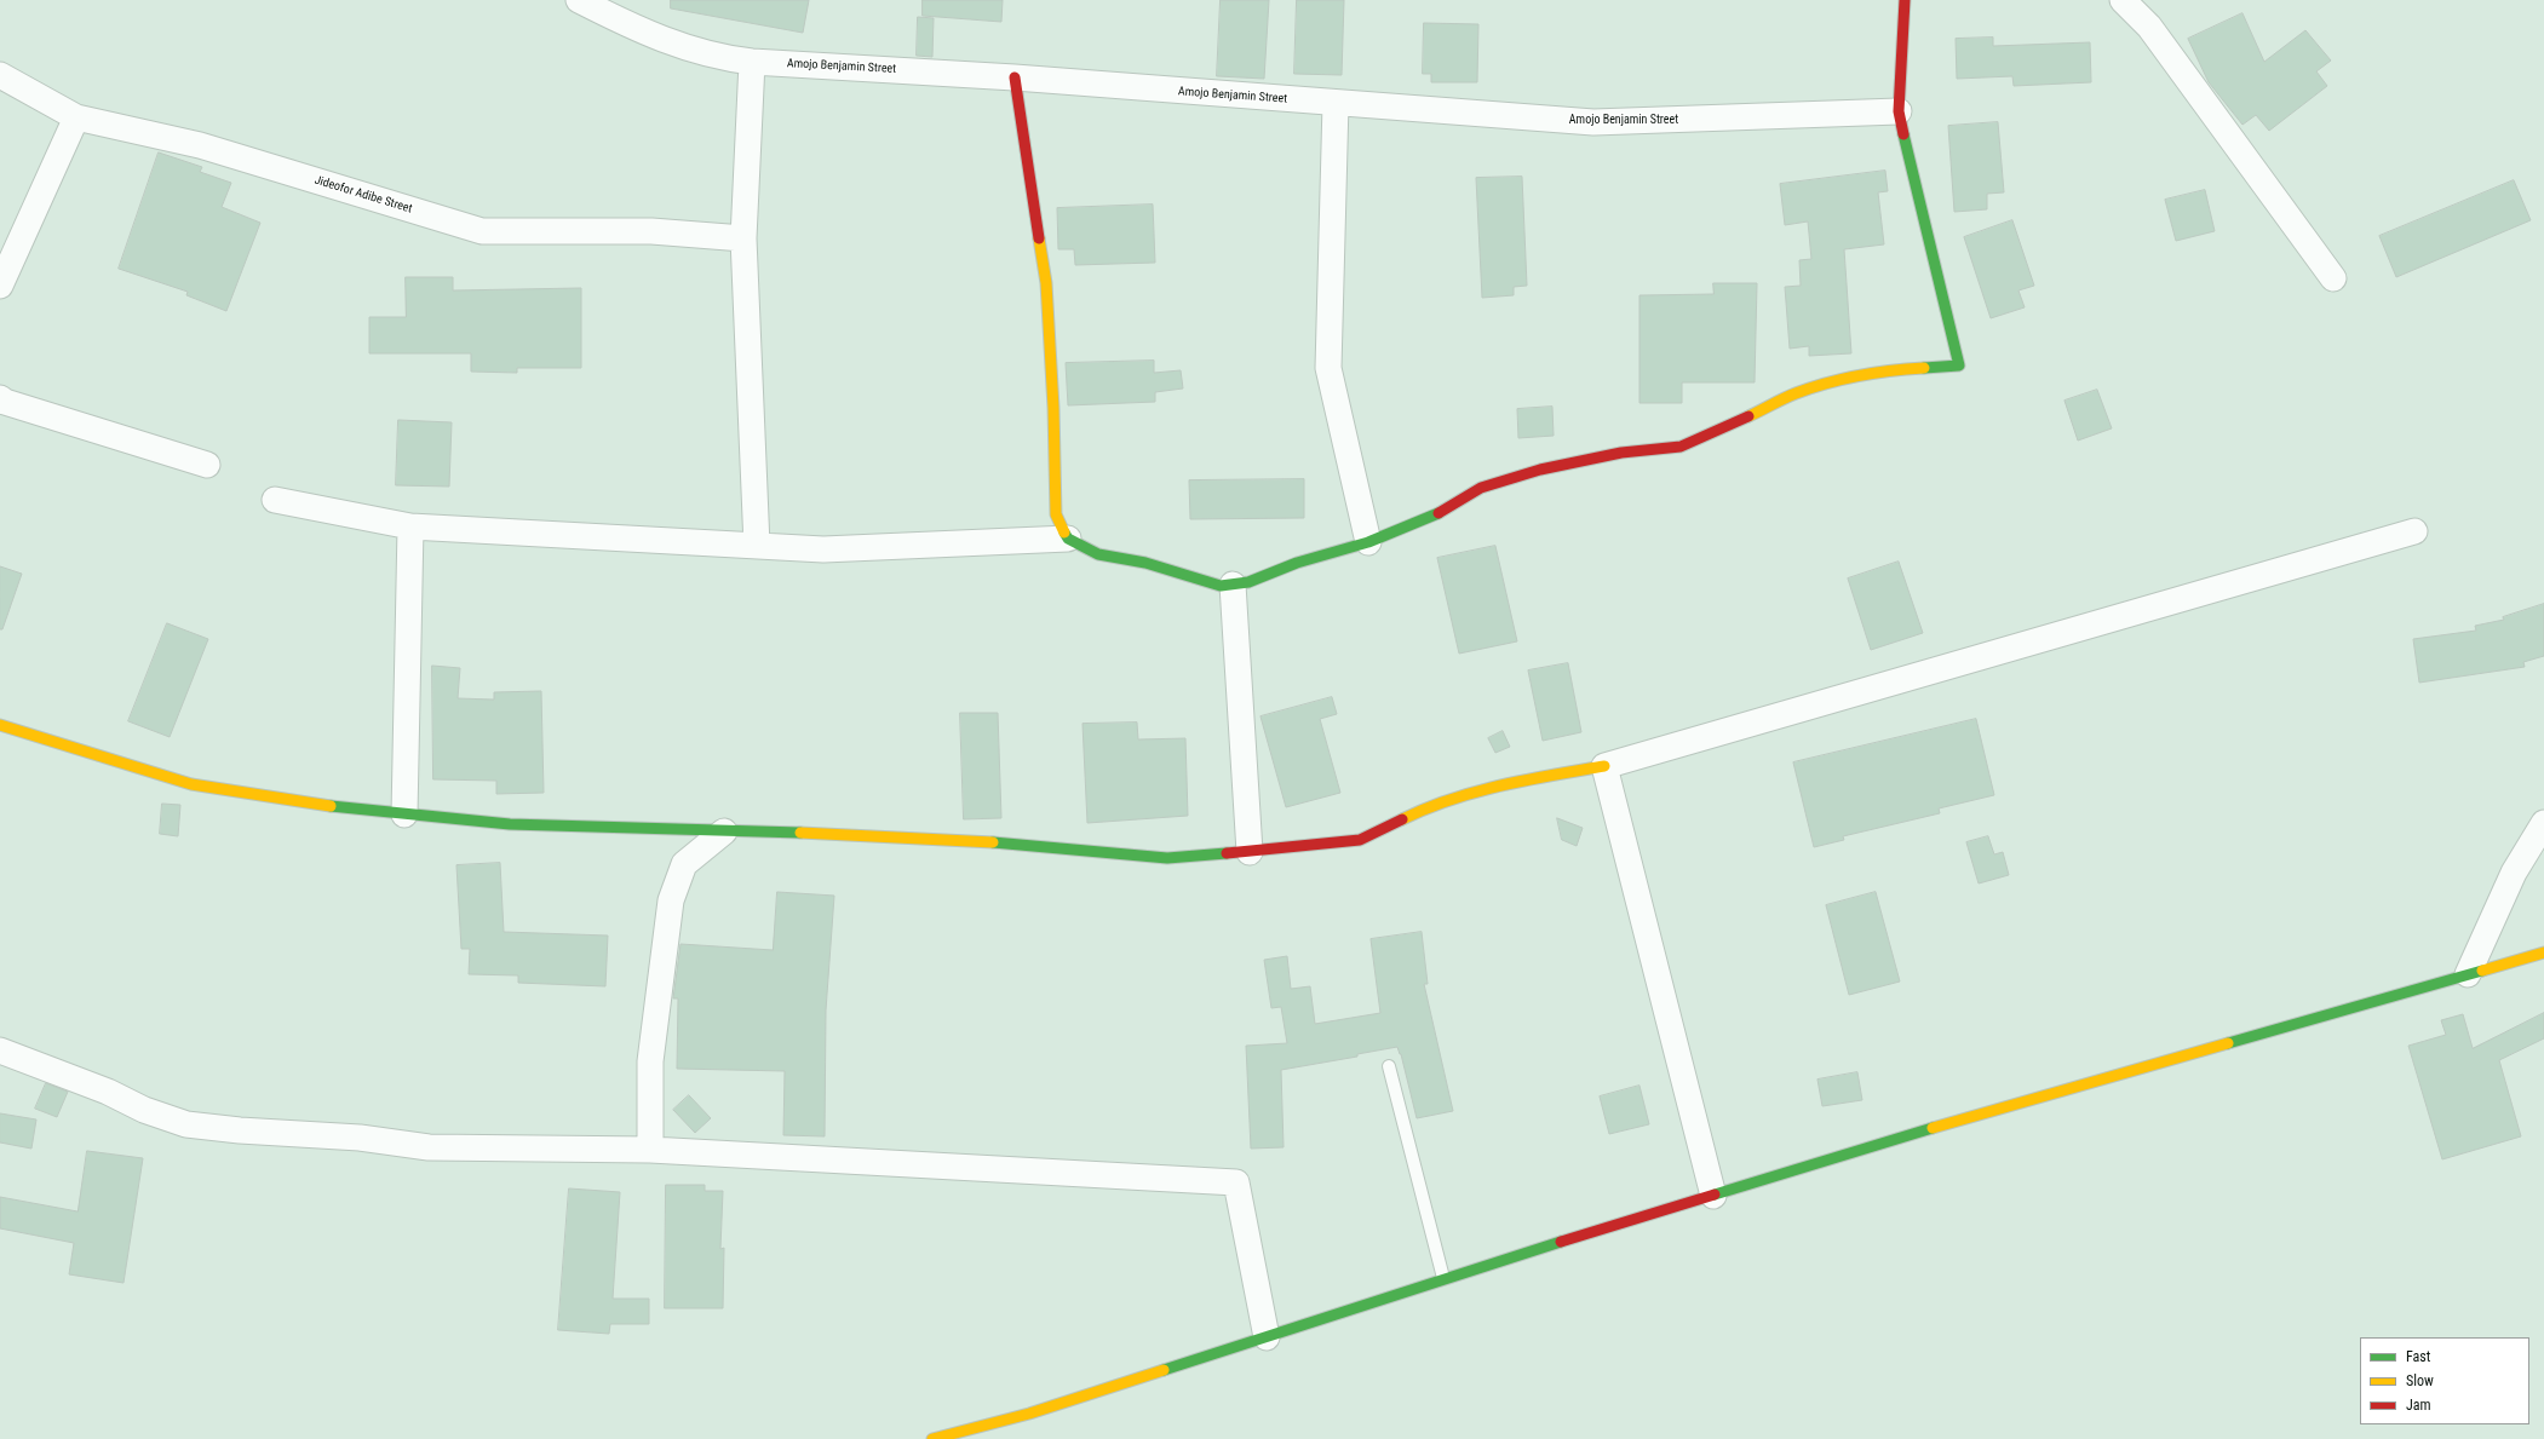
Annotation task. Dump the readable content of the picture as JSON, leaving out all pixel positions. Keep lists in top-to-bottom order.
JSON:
{
  "streets": {
    "street": ["Amojo Benjamin Street", "Jideofor Adibe Street"]
  },
  "legend": ["Fast", "Slow", "Jam"]
}
